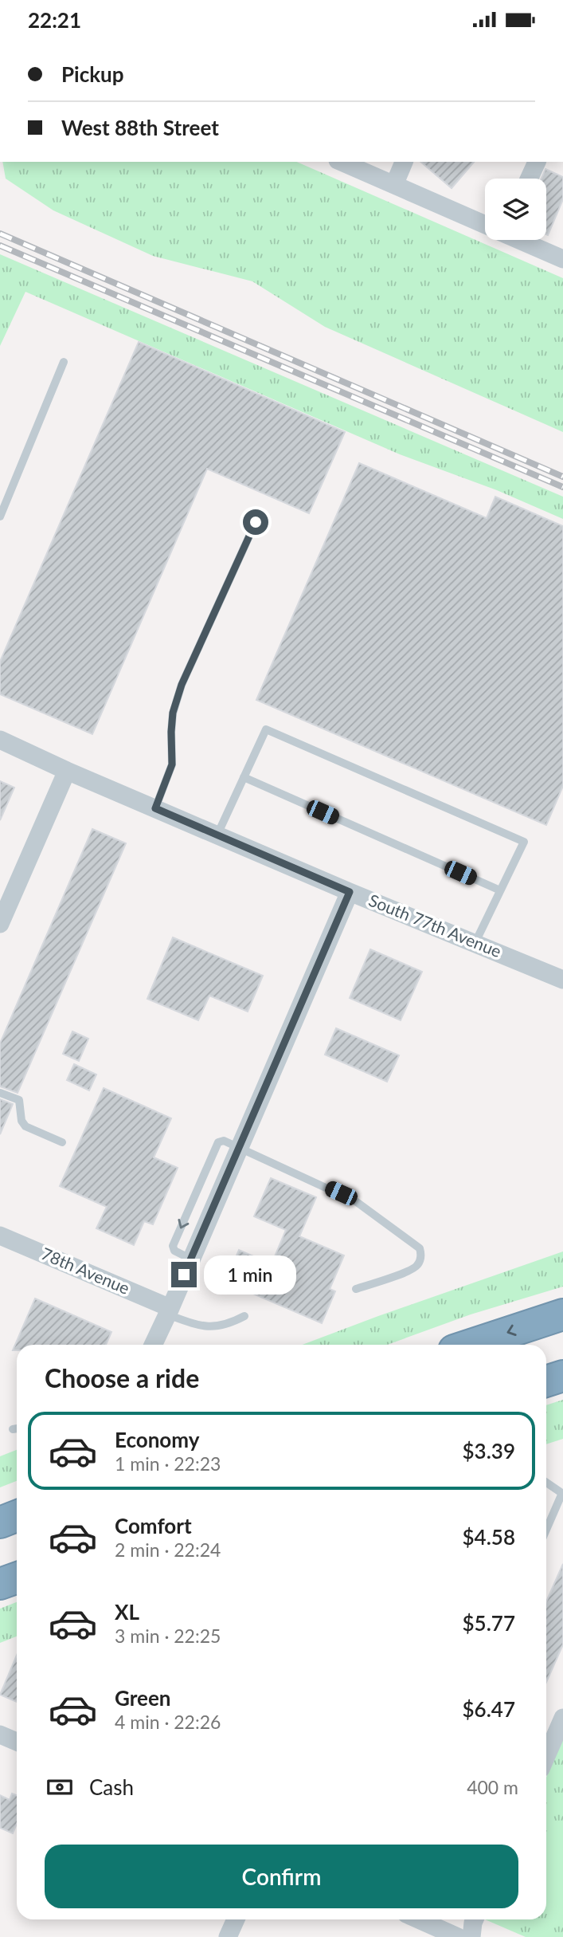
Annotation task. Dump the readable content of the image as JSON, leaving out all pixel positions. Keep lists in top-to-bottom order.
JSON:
{
  "streets": {
    "street": ["South 77th Avenue", "78th Avenue"]
  },
  "page": {
    "status": "22:21",
    "banner": ["Pickup", "West 88th Street"],
    "bubble": "1 min",
    "heading": "Choose a ride",
    "list": [
      {
        "name": "Economy",
        "note": "1 min · 22:23",
        "value": "$3.39"
      },
      {
        "name": "Comfort",
        "note": "2 min · 22:24",
        "value": "$4.58"
      },
      {
        "name": "XL",
        "note": "3 min · 22:25",
        "value": "$5.77"
      },
      {
        "name": "Green",
        "note": "4 min · 22:26",
        "value": "$6.47"
      }
    ],
    "pay": ["Cash", "400 m"],
    "buttons": "Confirm"
  }
}
